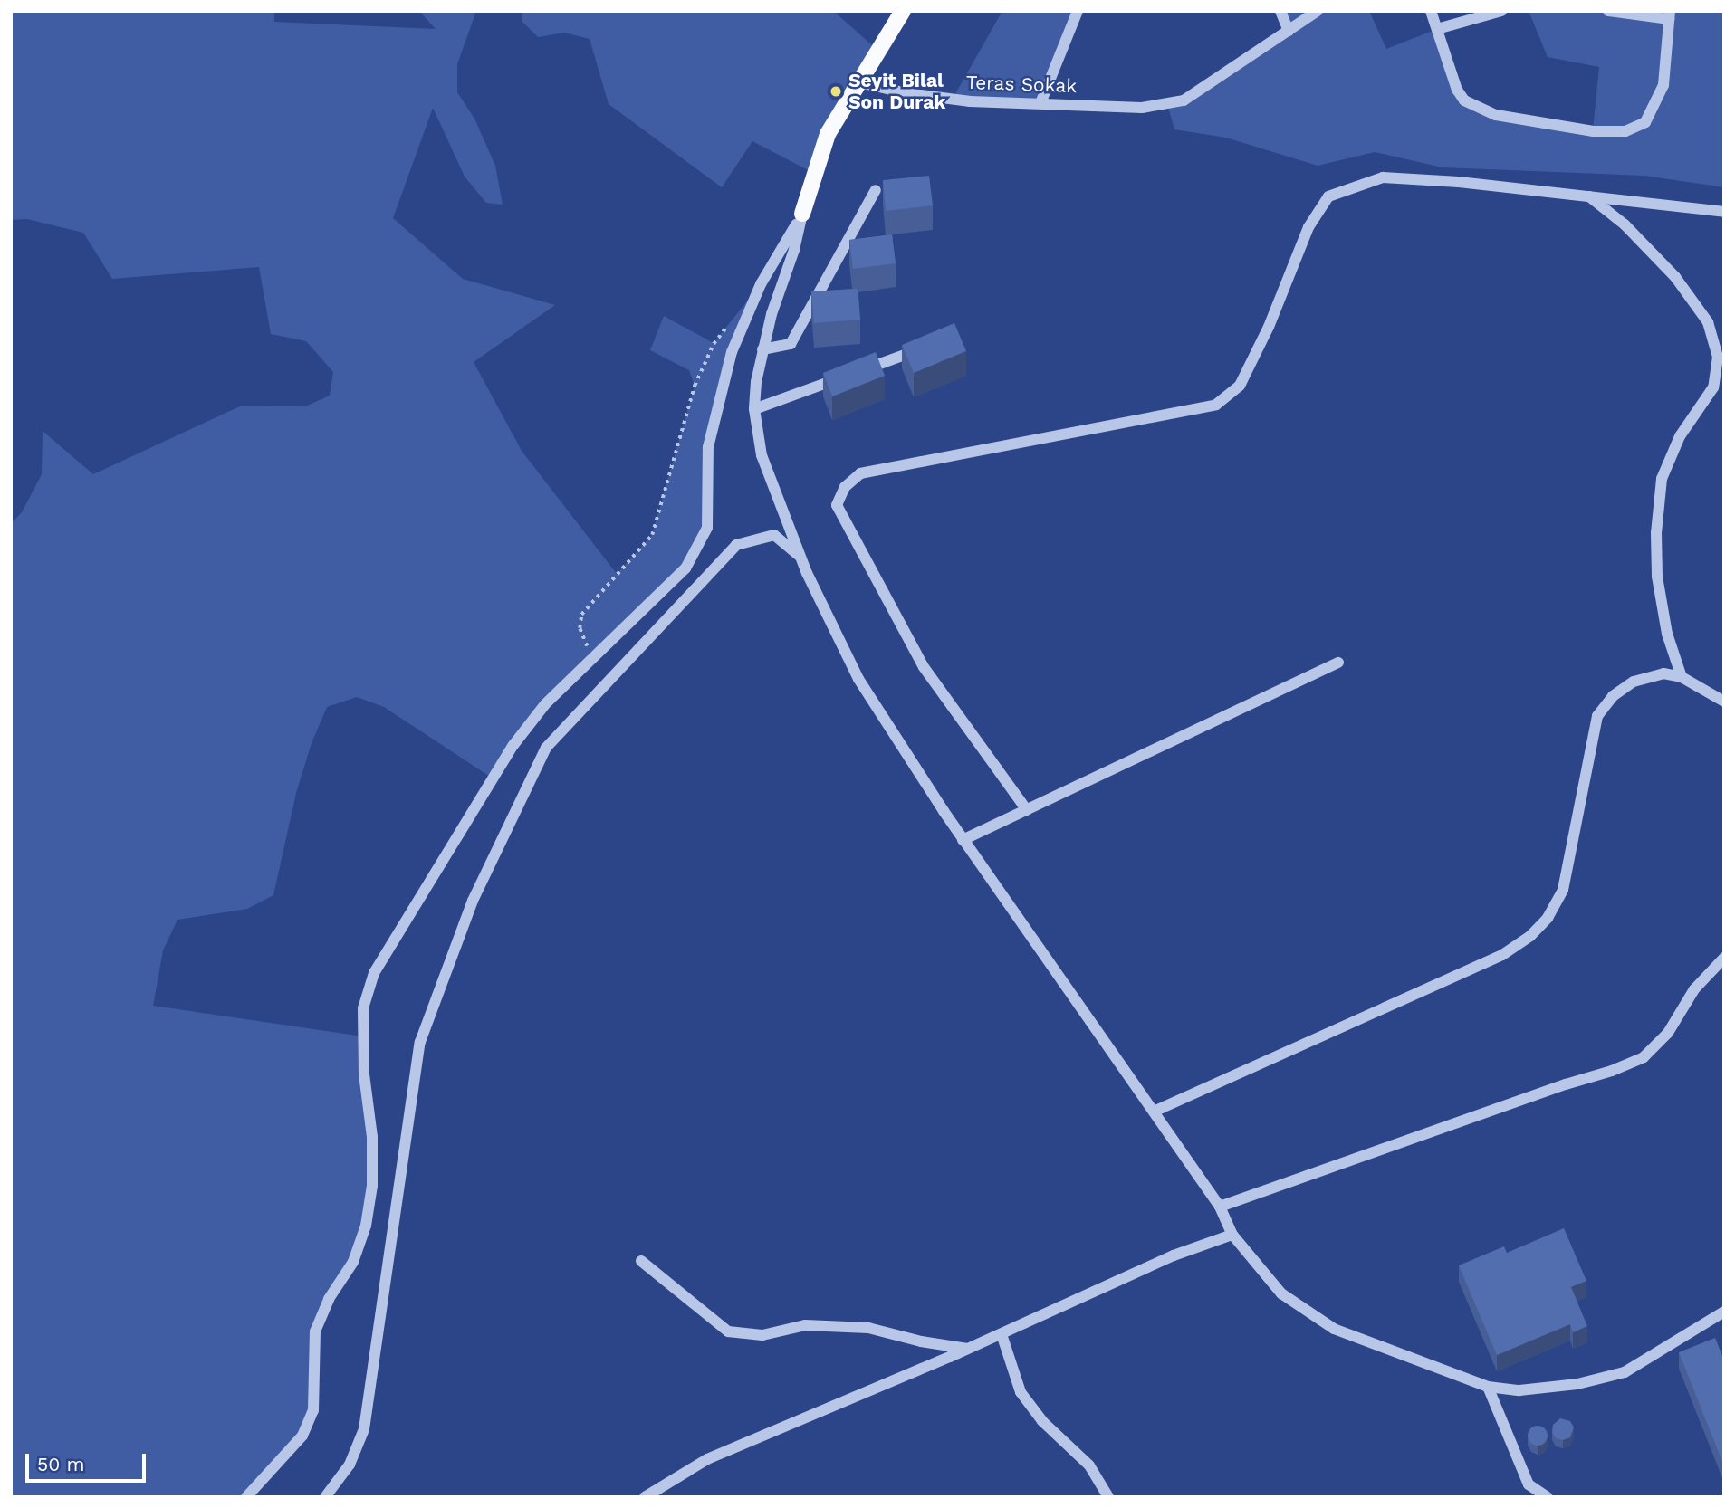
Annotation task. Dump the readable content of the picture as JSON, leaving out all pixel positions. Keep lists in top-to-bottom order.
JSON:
{
  "streets": {
    "street": ["Teras Sokak"]
  },
  "places": ["Seyit Bilal Son Durak"],
  "scale_bar": "50 m"
}
